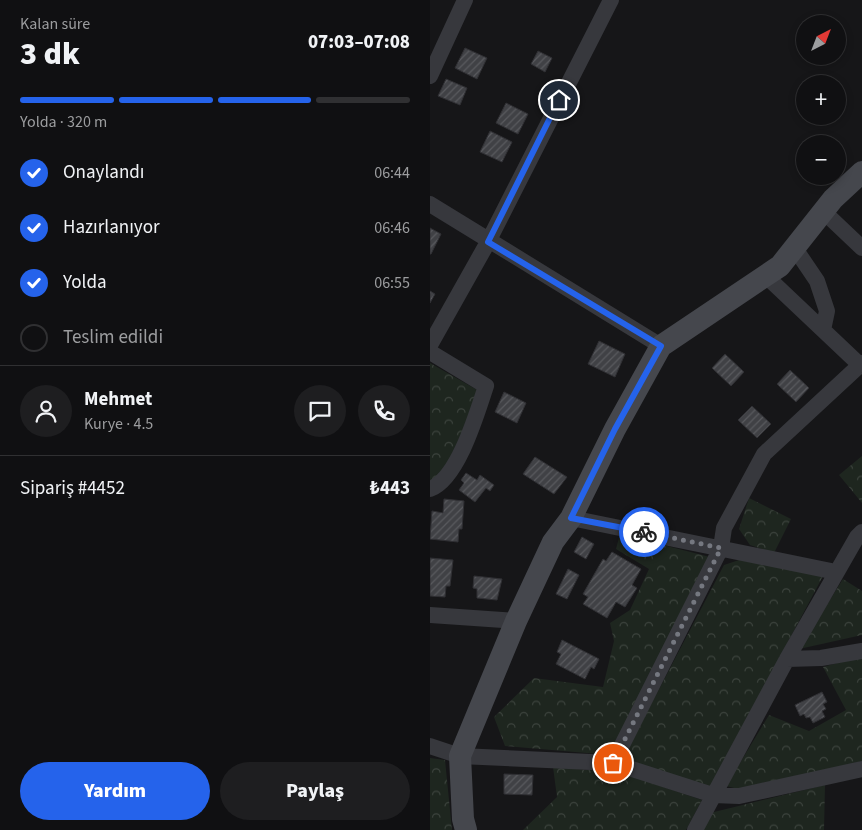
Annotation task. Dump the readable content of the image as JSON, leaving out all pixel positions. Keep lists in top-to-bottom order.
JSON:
{
  "north": "top right",
  "page": {
    "heading": ["3 dk", "Kalan süre", "07:03–07:08"],
    "panel": [
      "Mehmet",
      "Kurye · 4.5",
      "Sipariş #4452",
      "₺443"
    ],
    "map_buttons": ["+", "−"],
    "bar": "Yolda · 320 m",
    "list": [
      ["Onaylandı", "06:44"],
      ["Hazırlanıyor", "06:46"],
      ["Yolda", "06:55"],
      "Teslim edildi"
    ],
    "buttons": ["Yardım", "Paylaş"]
  }
}
